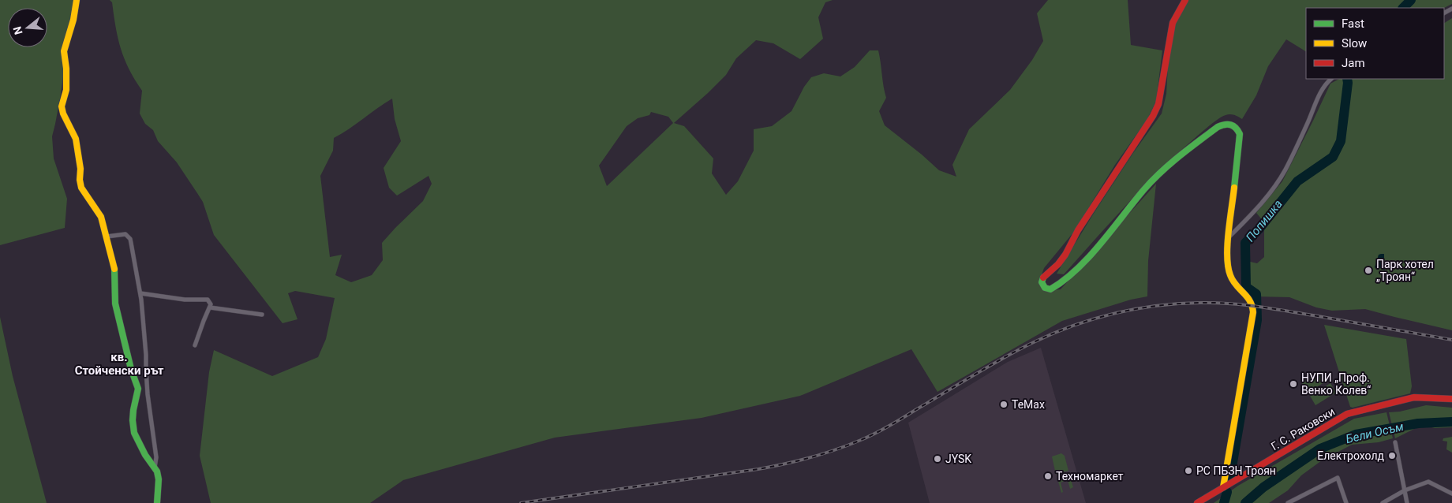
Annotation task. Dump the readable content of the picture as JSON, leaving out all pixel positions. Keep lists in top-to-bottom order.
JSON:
{
  "streets": {
    "street": ["Г. С. Раковски"]
  },
  "districts": ["кв. Стойченски рът"],
  "water": ["Попишка", "Бели Осъм"],
  "places": [
    "Парк хотел „Троян“",
    "НУПИ „Проф. Венко Колев“",
    "ТеМах",
    "Електрохолд",
    "JYSK",
    "РС ПБЗН Троян",
    "Техномаркет"
  ],
  "legend": ["Fast", "Slow", "Jam"],
  "north": "left"
}
